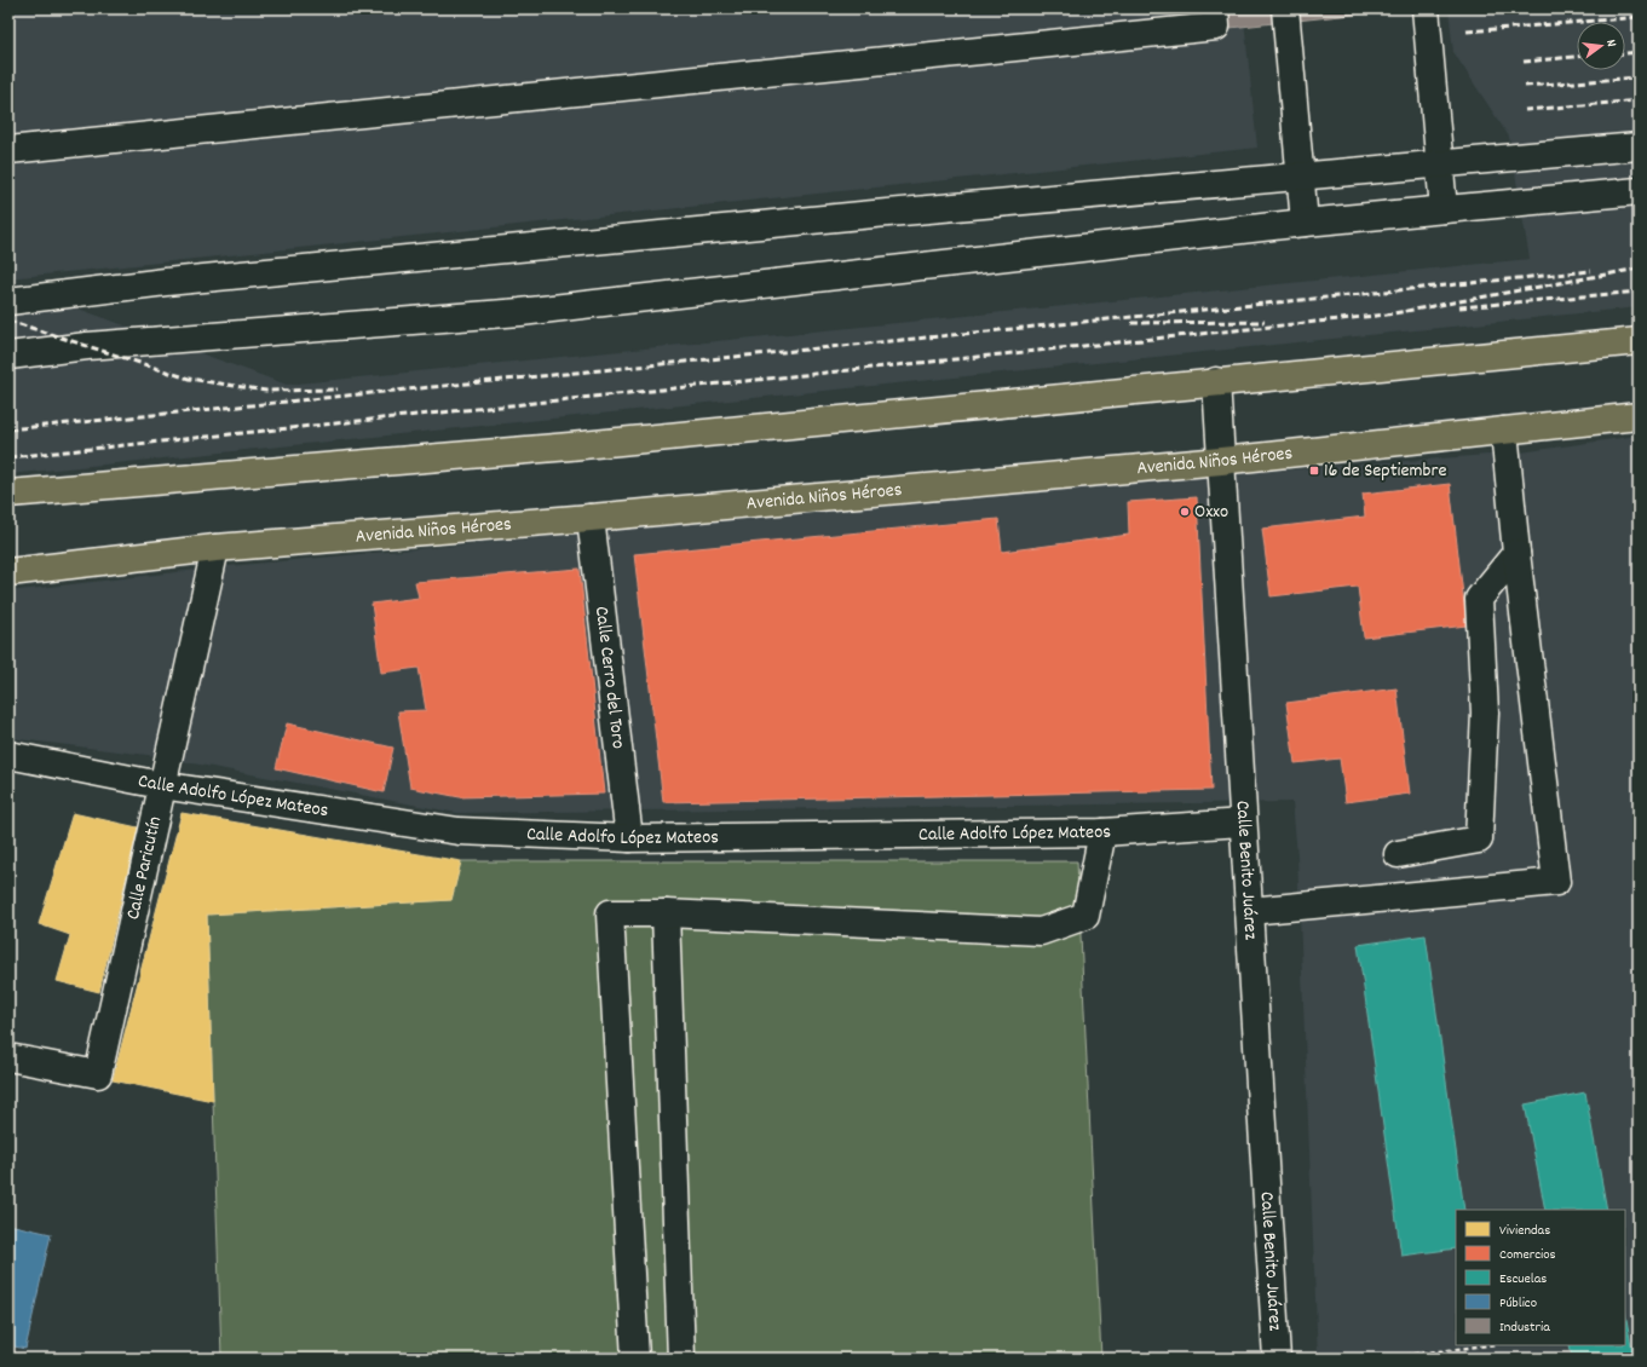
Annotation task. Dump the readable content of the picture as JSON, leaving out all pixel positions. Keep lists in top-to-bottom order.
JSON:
{
  "streets": {
    "main road": ["Avenida Niños Héroes"],
    "street": [
      "Calle Cerro del Toro",
      "Calle Adolfo López Mateos",
      "Calle Paricutín",
      "Calle Benito Juárez"
    ]
  },
  "crossings": [
    ["Avenida Niños Héroes", "Calle Cerro del Toro"],
    ["Avenida Niños Héroes", "Calle Paricutín"],
    ["Avenida Niños Héroes", "Calle Benito Juárez"],
    ["Calle Cerro del Toro", "Calle Adolfo López Mateos"],
    ["Calle Adolfo López Mateos", "Calle Paricutín"],
    ["Calle Adolfo López Mateos", "Calle Benito Juárez"]
  ],
  "places": {
    "transit": ["16 de Septiembre"],
    "other": ["Oxxo"]
  },
  "legend": [
    "Viviendas",
    "Comercios",
    "Escuelas",
    "Público",
    "Industria"
  ],
  "north": "right"
}
